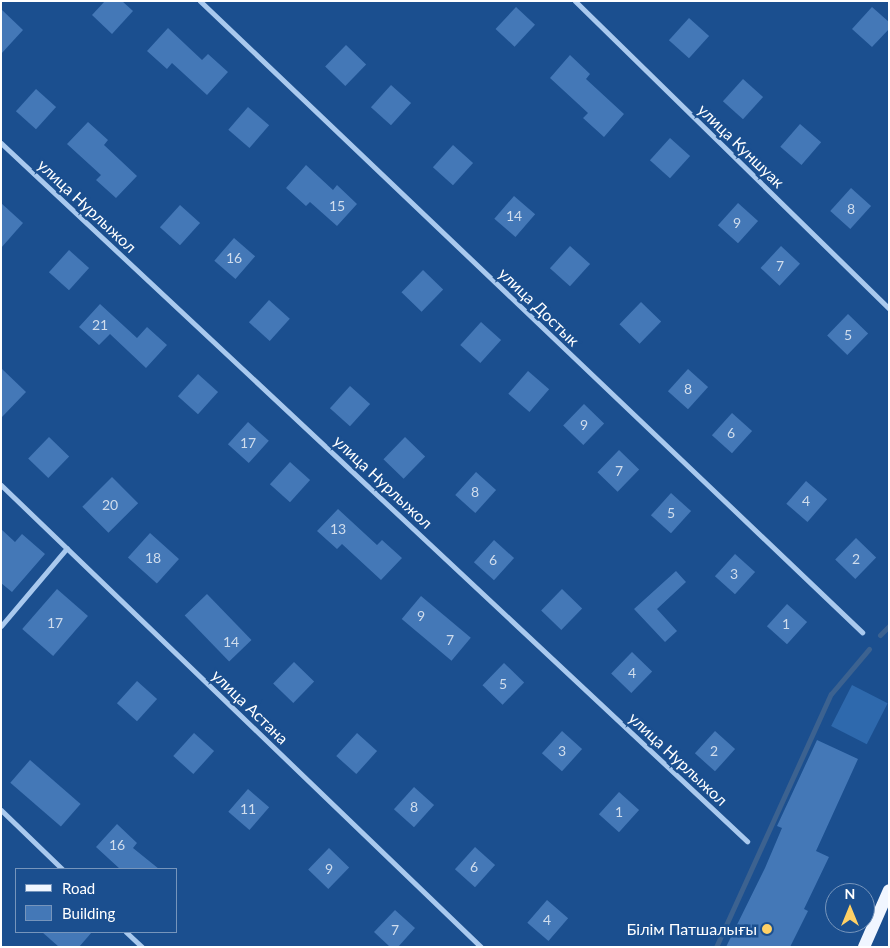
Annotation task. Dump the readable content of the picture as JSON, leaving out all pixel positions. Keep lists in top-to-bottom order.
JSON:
{
  "streets": {
    "street": [
      "улица Куншуак",
      "улица Нурлыжол",
      "улица Достык",
      "улица Астана"
    ]
  },
  "places": ["Білім Патшалығы"],
  "house_numbers": [
    "15",
    "8",
    "14",
    "9",
    "16",
    "7",
    "21",
    "5",
    "8",
    "9",
    "6",
    "17",
    "7",
    "8",
    "4",
    "20",
    "5",
    "13",
    "18",
    "2",
    "6",
    "3",
    "9",
    "17",
    "1",
    "7",
    "14",
    "4",
    "5",
    "3",
    "2",
    "8",
    "11",
    "1",
    "16",
    "6",
    "9",
    "4",
    "7"
  ],
  "legend": ["Road", "Building"],
  "north": "top"
}
